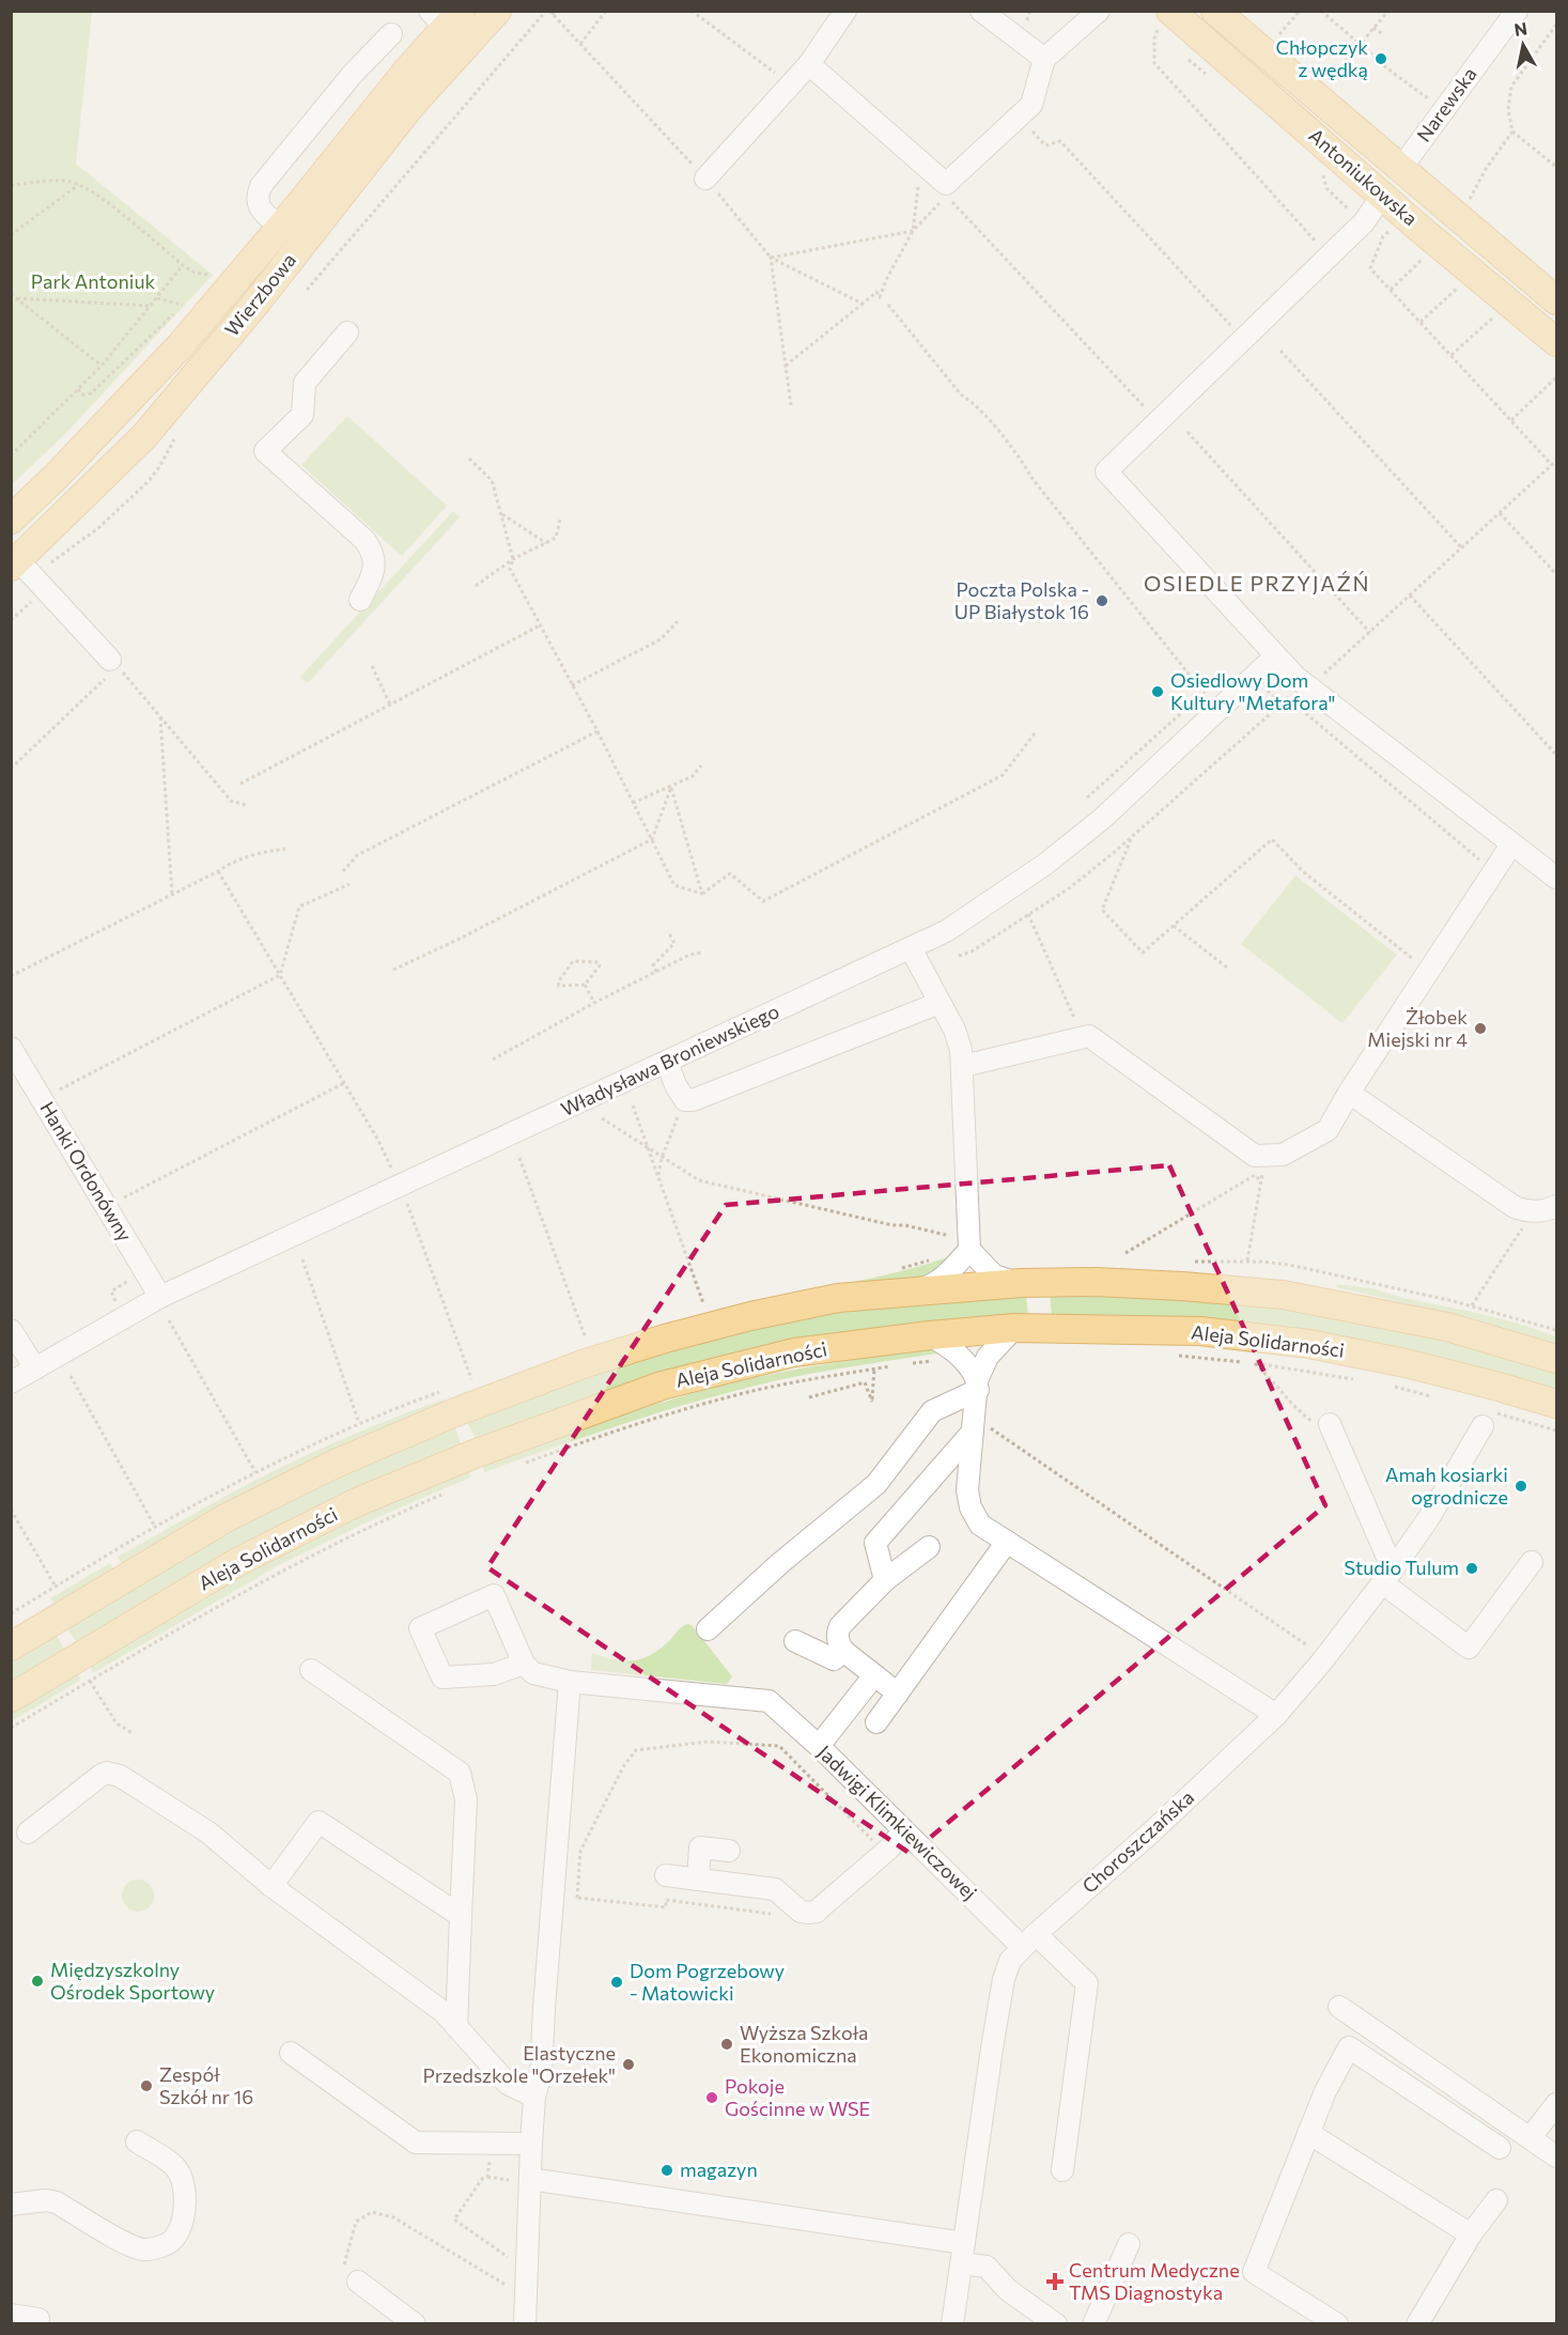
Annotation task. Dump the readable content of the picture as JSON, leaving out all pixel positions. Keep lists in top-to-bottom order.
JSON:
{
  "streets": {
    "main road": ["Antoniukowska", "Wierzbowa", "Aleja Solidarności"],
    "street": [
      "Narewska",
      "Władysława Broniewskiego",
      "Hanki Ordonówny",
      "Jadwigi Klimkiewiczowej",
      "Choroszczańska"
    ]
  },
  "crossings": [
    ["Narewska", "Antoniukowska"],
    ["Władysława Broniewskiego", "Hanki Ordonówny"],
    ["Jadwigi Klimkiewiczowej", "Choroszczańska"]
  ],
  "districts": ["OSIEDLE PRZYJAŹŃ"],
  "parks": ["Park Antoniuk"],
  "places": {
    "other": [
      "Chłopczyk z wędką",
      "Poczta Polska - UP Białystok 16",
      "Osiedlowy Dom Kultury \"Metafora\"",
      "Żłobek Miejski nr 4",
      "Amah kosiarki ogrodnicze",
      "Studio Tulum",
      "Międzyszkolny Ośrodek Sportowy",
      "Dom Pogrzebowy - Matowicki",
      "Wyższa Szkoła Ekonomiczna",
      "Elastyczne Przedszkole \"Orzełek\"",
      "Zespół Szkół nr 16",
      "Pokoje Gościnne w WSE",
      "magazyn"
    ],
    "health": ["Centrum Medyczne TMS Diagnostyka"]
  },
  "north": "top"
}
